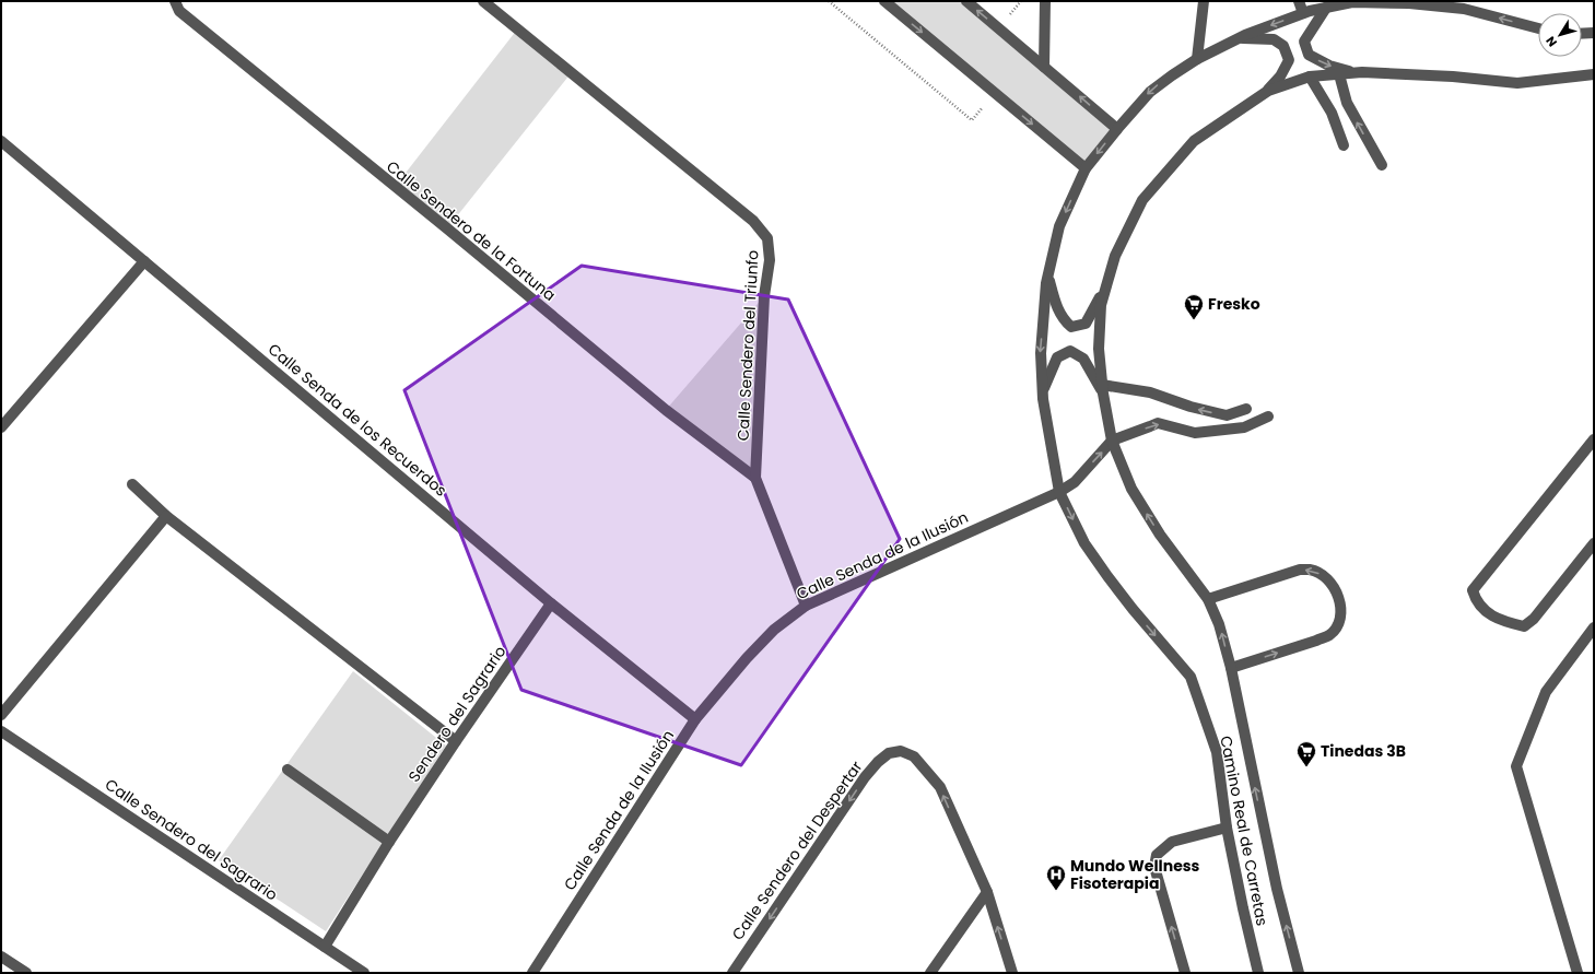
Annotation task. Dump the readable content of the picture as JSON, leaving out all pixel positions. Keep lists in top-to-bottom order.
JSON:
{
  "streets": {
    "street": [
      "Calle Sendero de la Fortuna",
      "Calle Sendero del Triunfo",
      "Calle Senda de los Recuerdos",
      "Calle Senda de la Ilusión",
      "Sendero del Sagrario",
      "Camino Real de Carretas",
      "Calle Sendero del Sagrario",
      "Calle Sendero del Despertar"
    ]
  },
  "crossings": [
    ["Calle Sendero de la Fortuna", "Calle Sendero del Triunfo"],
    ["Calle Sendero del Triunfo", "Calle Senda de la Ilusión"],
    ["Calle Senda de los Recuerdos", "Calle Senda de la Ilusión"],
    ["Calle Senda de los Recuerdos", "Sendero del Sagrario"],
    ["Calle Senda de la Ilusión", "Camino Real de Carretas"],
    ["Sendero del Sagrario", "Calle Sendero del Sagrario"]
  ],
  "places": {
    "supermarket": ["Fresko", "Tinedas 3B"],
    "hospital": ["Mundo Wellness Fisoterapia"]
  },
  "north": "bottom left"
}
